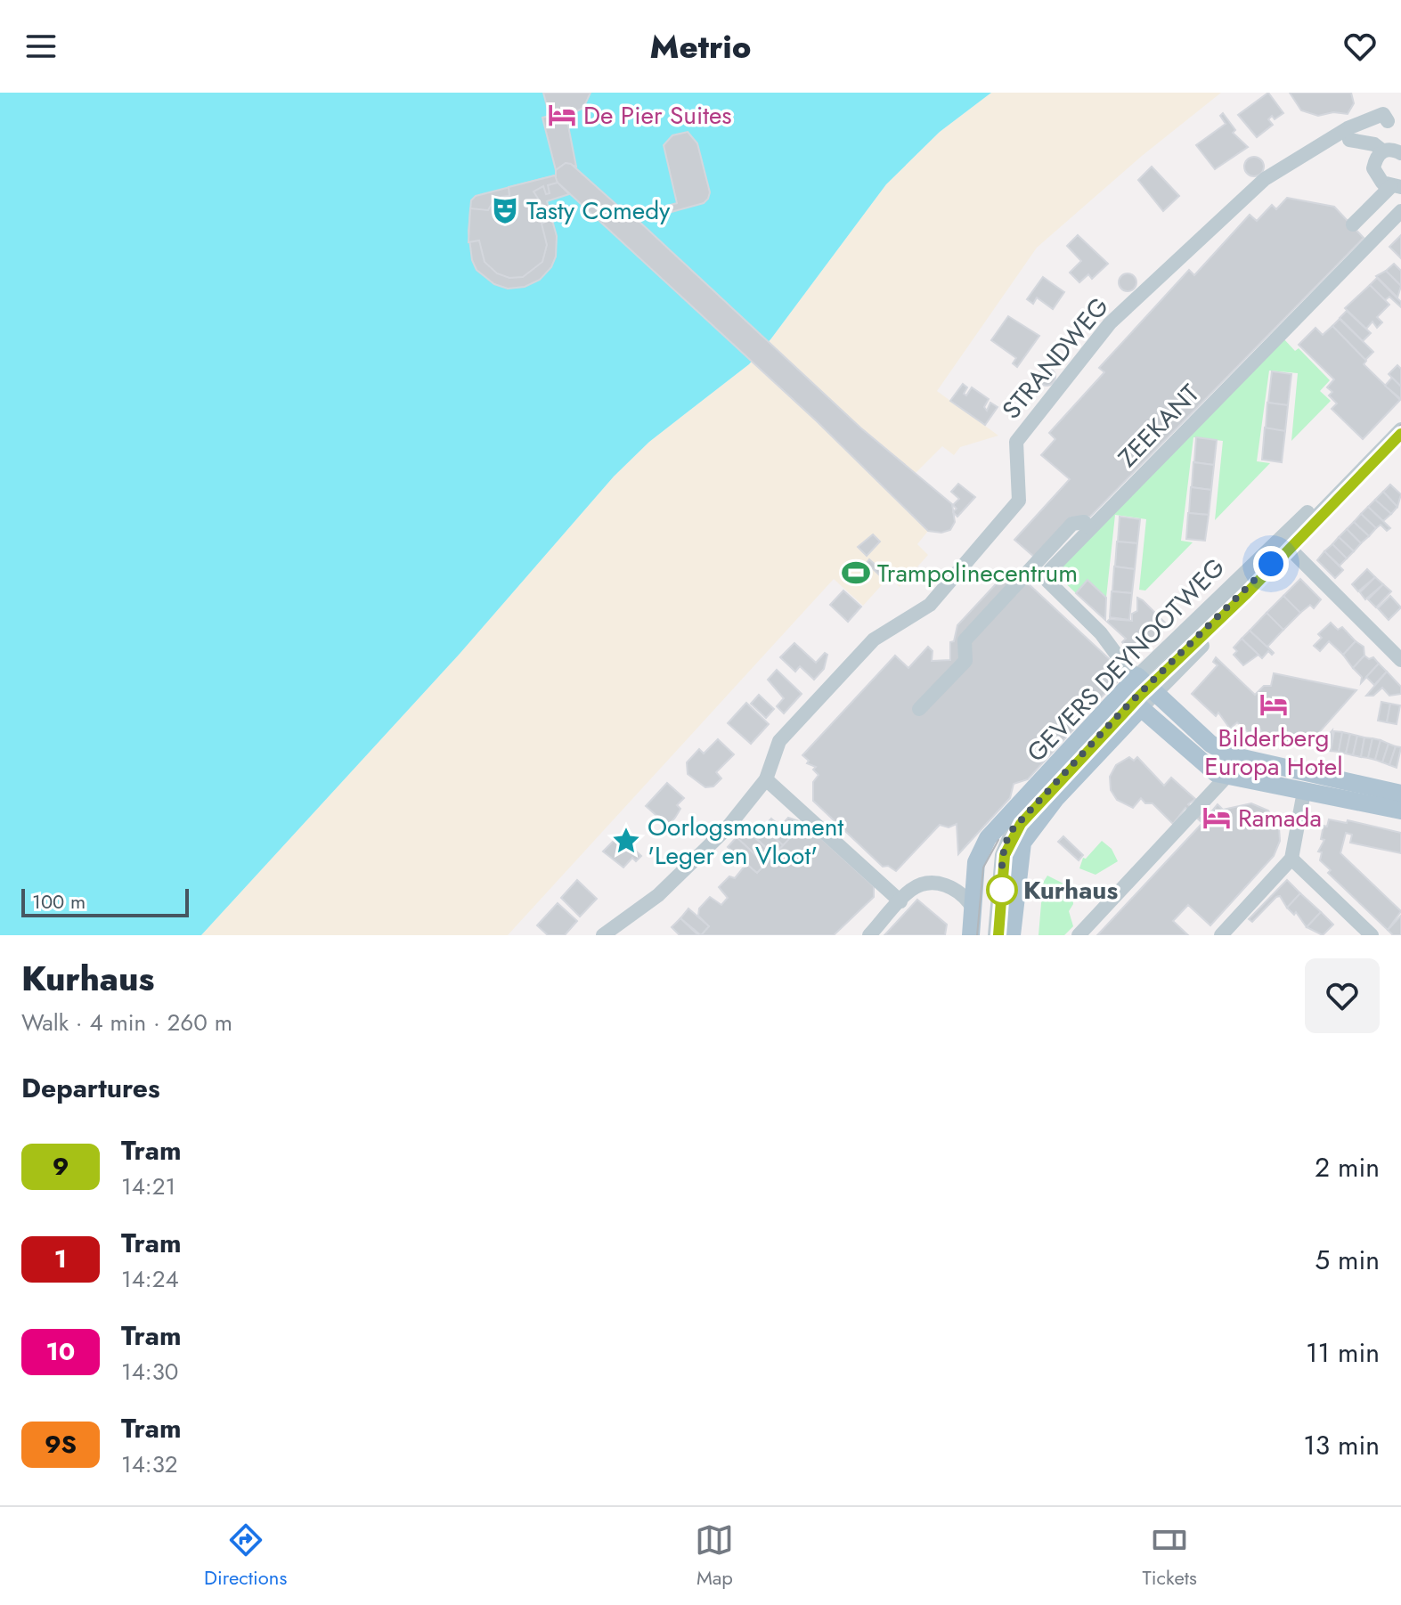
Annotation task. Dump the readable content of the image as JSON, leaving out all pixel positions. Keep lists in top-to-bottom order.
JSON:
{
  "streets": {
    "main road": ["GEVERS DEYNOOTWEG"],
    "street": ["STRANDWEG", "ZEEKANT"]
  },
  "crossings": [
    ["ZEEKANT", "GEVERS DEYNOOTWEG"]
  ],
  "places": {
    "hotel": ["De Pier Suites", "Bilderberg Europa Hotel", "Ramada"],
    "theatre": ["Tasty Comedy"],
    "sports": ["Trampolinecentrum"],
    "place": ["Oorlogsmonument 'Leger en Vloot'"],
    "other": ["Kurhaus"]
  },
  "lines": ["tram line 9"],
  "scale_bar": "100 m",
  "page": {
    "header": "Metrio",
    "scale": "100 m",
    "heading": [
      ["Kurhaus", "Walk · 4 min · 260 m"],
      "Departures"
    ],
    "list": [
      {
        "mark": "9",
        "name": "Tram",
        "note": "14:21",
        "value": "2 min"
      },
      {
        "mark": "1",
        "name": "Tram",
        "note": "14:24",
        "value": "5 min"
      },
      {
        "mark": "10",
        "name": "Tram",
        "note": "14:30",
        "value": "11 min"
      },
      {
        "mark": "9S",
        "name": "Tram",
        "note": "14:32",
        "value": "13 min"
      }
    ],
    "tabs": ["Directions", "Map", "Tickets"]
  }
}
